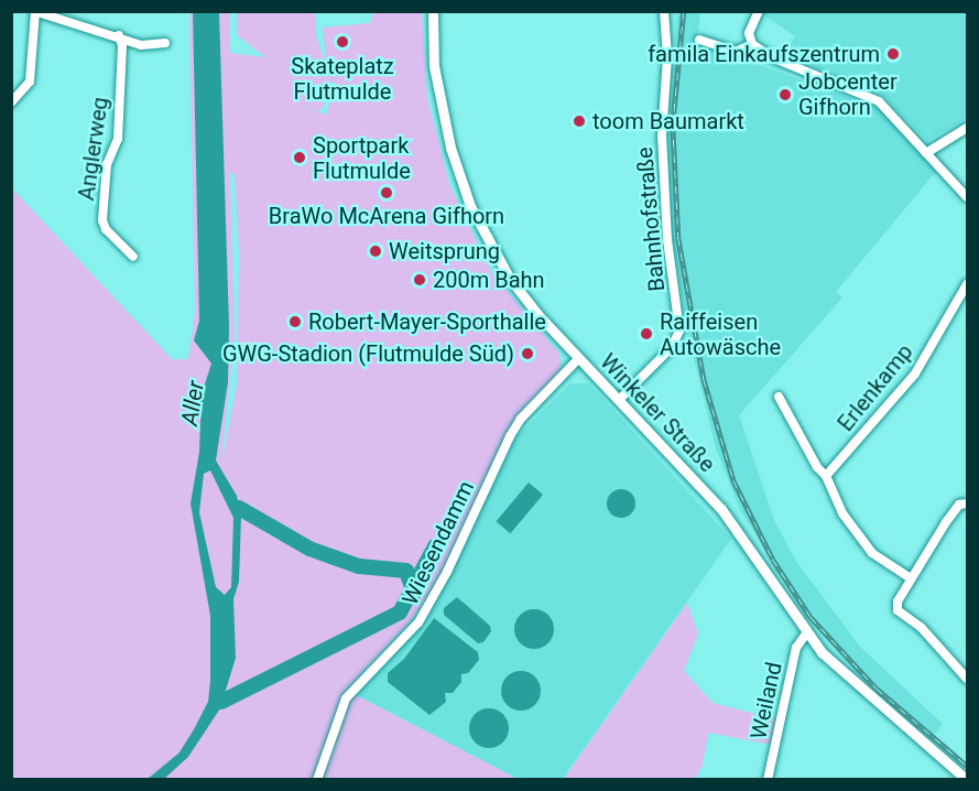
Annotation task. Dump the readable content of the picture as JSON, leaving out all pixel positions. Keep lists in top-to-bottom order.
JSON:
{
  "streets": {
    "street": [
      "Anglerweg",
      "Bahnhofstraße",
      "Erlenkamp",
      "Winkeler Straße",
      "Wiesendamm",
      "Weiland"
    ]
  },
  "crossings": [
    ["Bahnhofstraße", "Winkeler Straße"],
    ["Winkeler Straße", "Wiesendamm"],
    ["Winkeler Straße", "Weiland"]
  ],
  "water": ["Aller"],
  "places": [
    "Skateplatz Flutmulde",
    "famila Einkaufszentrum",
    "Jobcenter Gifhorn",
    "toom Baumarkt",
    "Sportpark Flutmulde",
    "BraWo McArena Gifhorn",
    "Weitsprung",
    "200m Bahn",
    "Robert-Mayer-Sporthalle",
    "Raiffeisen Autowäsche",
    "GWG-Stadion (Flutmulde Süd)"
  ]
}
